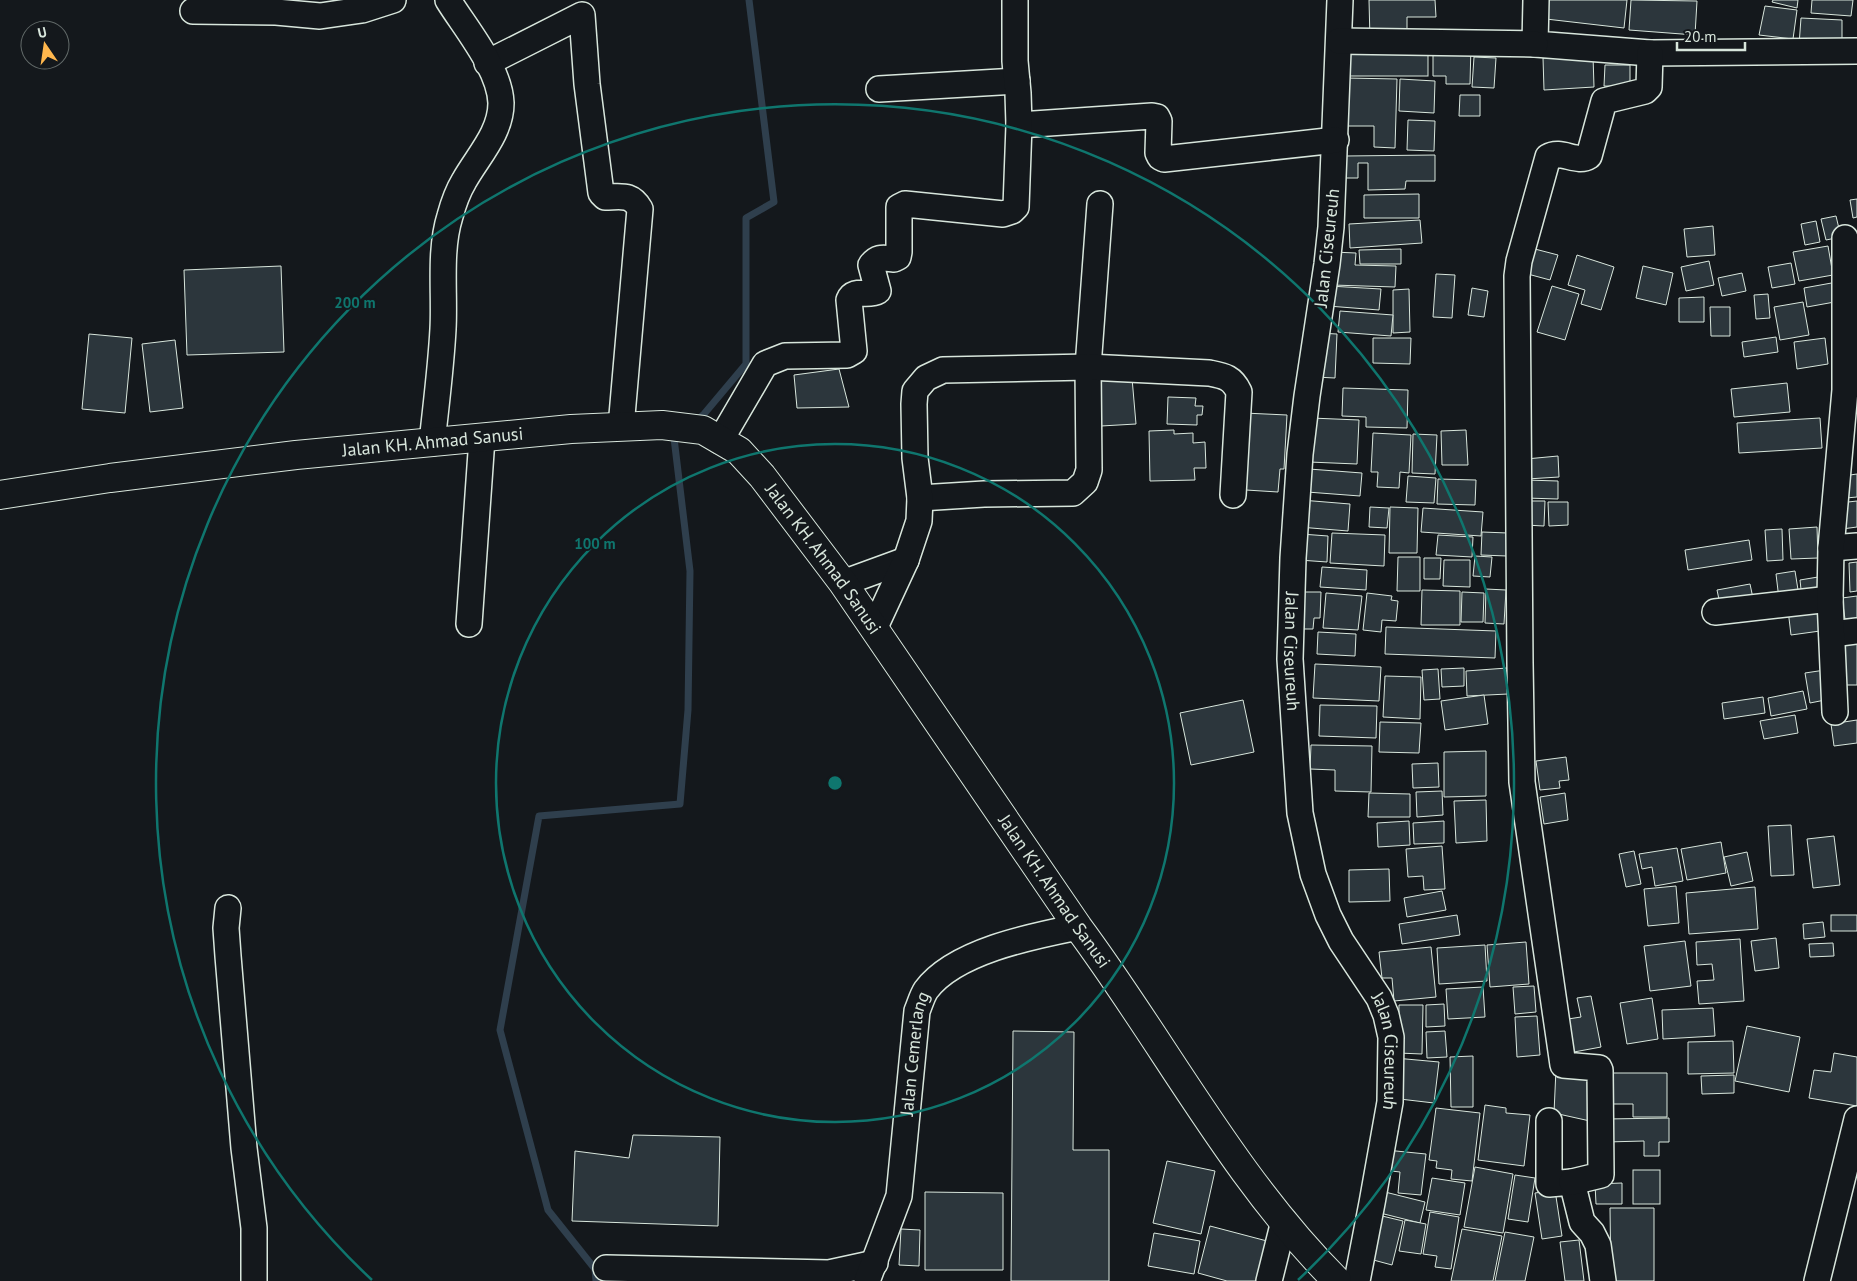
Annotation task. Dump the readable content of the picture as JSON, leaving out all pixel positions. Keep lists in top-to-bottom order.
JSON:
{
  "streets": {
    "highway": ["Jalan KH. Ahmad Sanusi"],
    "street": ["Jalan Ciseureuh", "Jalan Cemerlang"]
  },
  "crossings": [
    ["Jalan KH. Ahmad Sanusi", "Jalan Cemerlang"]
  ],
  "scale_bar": "20 m",
  "north": "top",
  "rings": ["200 m", "100 m"]
}
